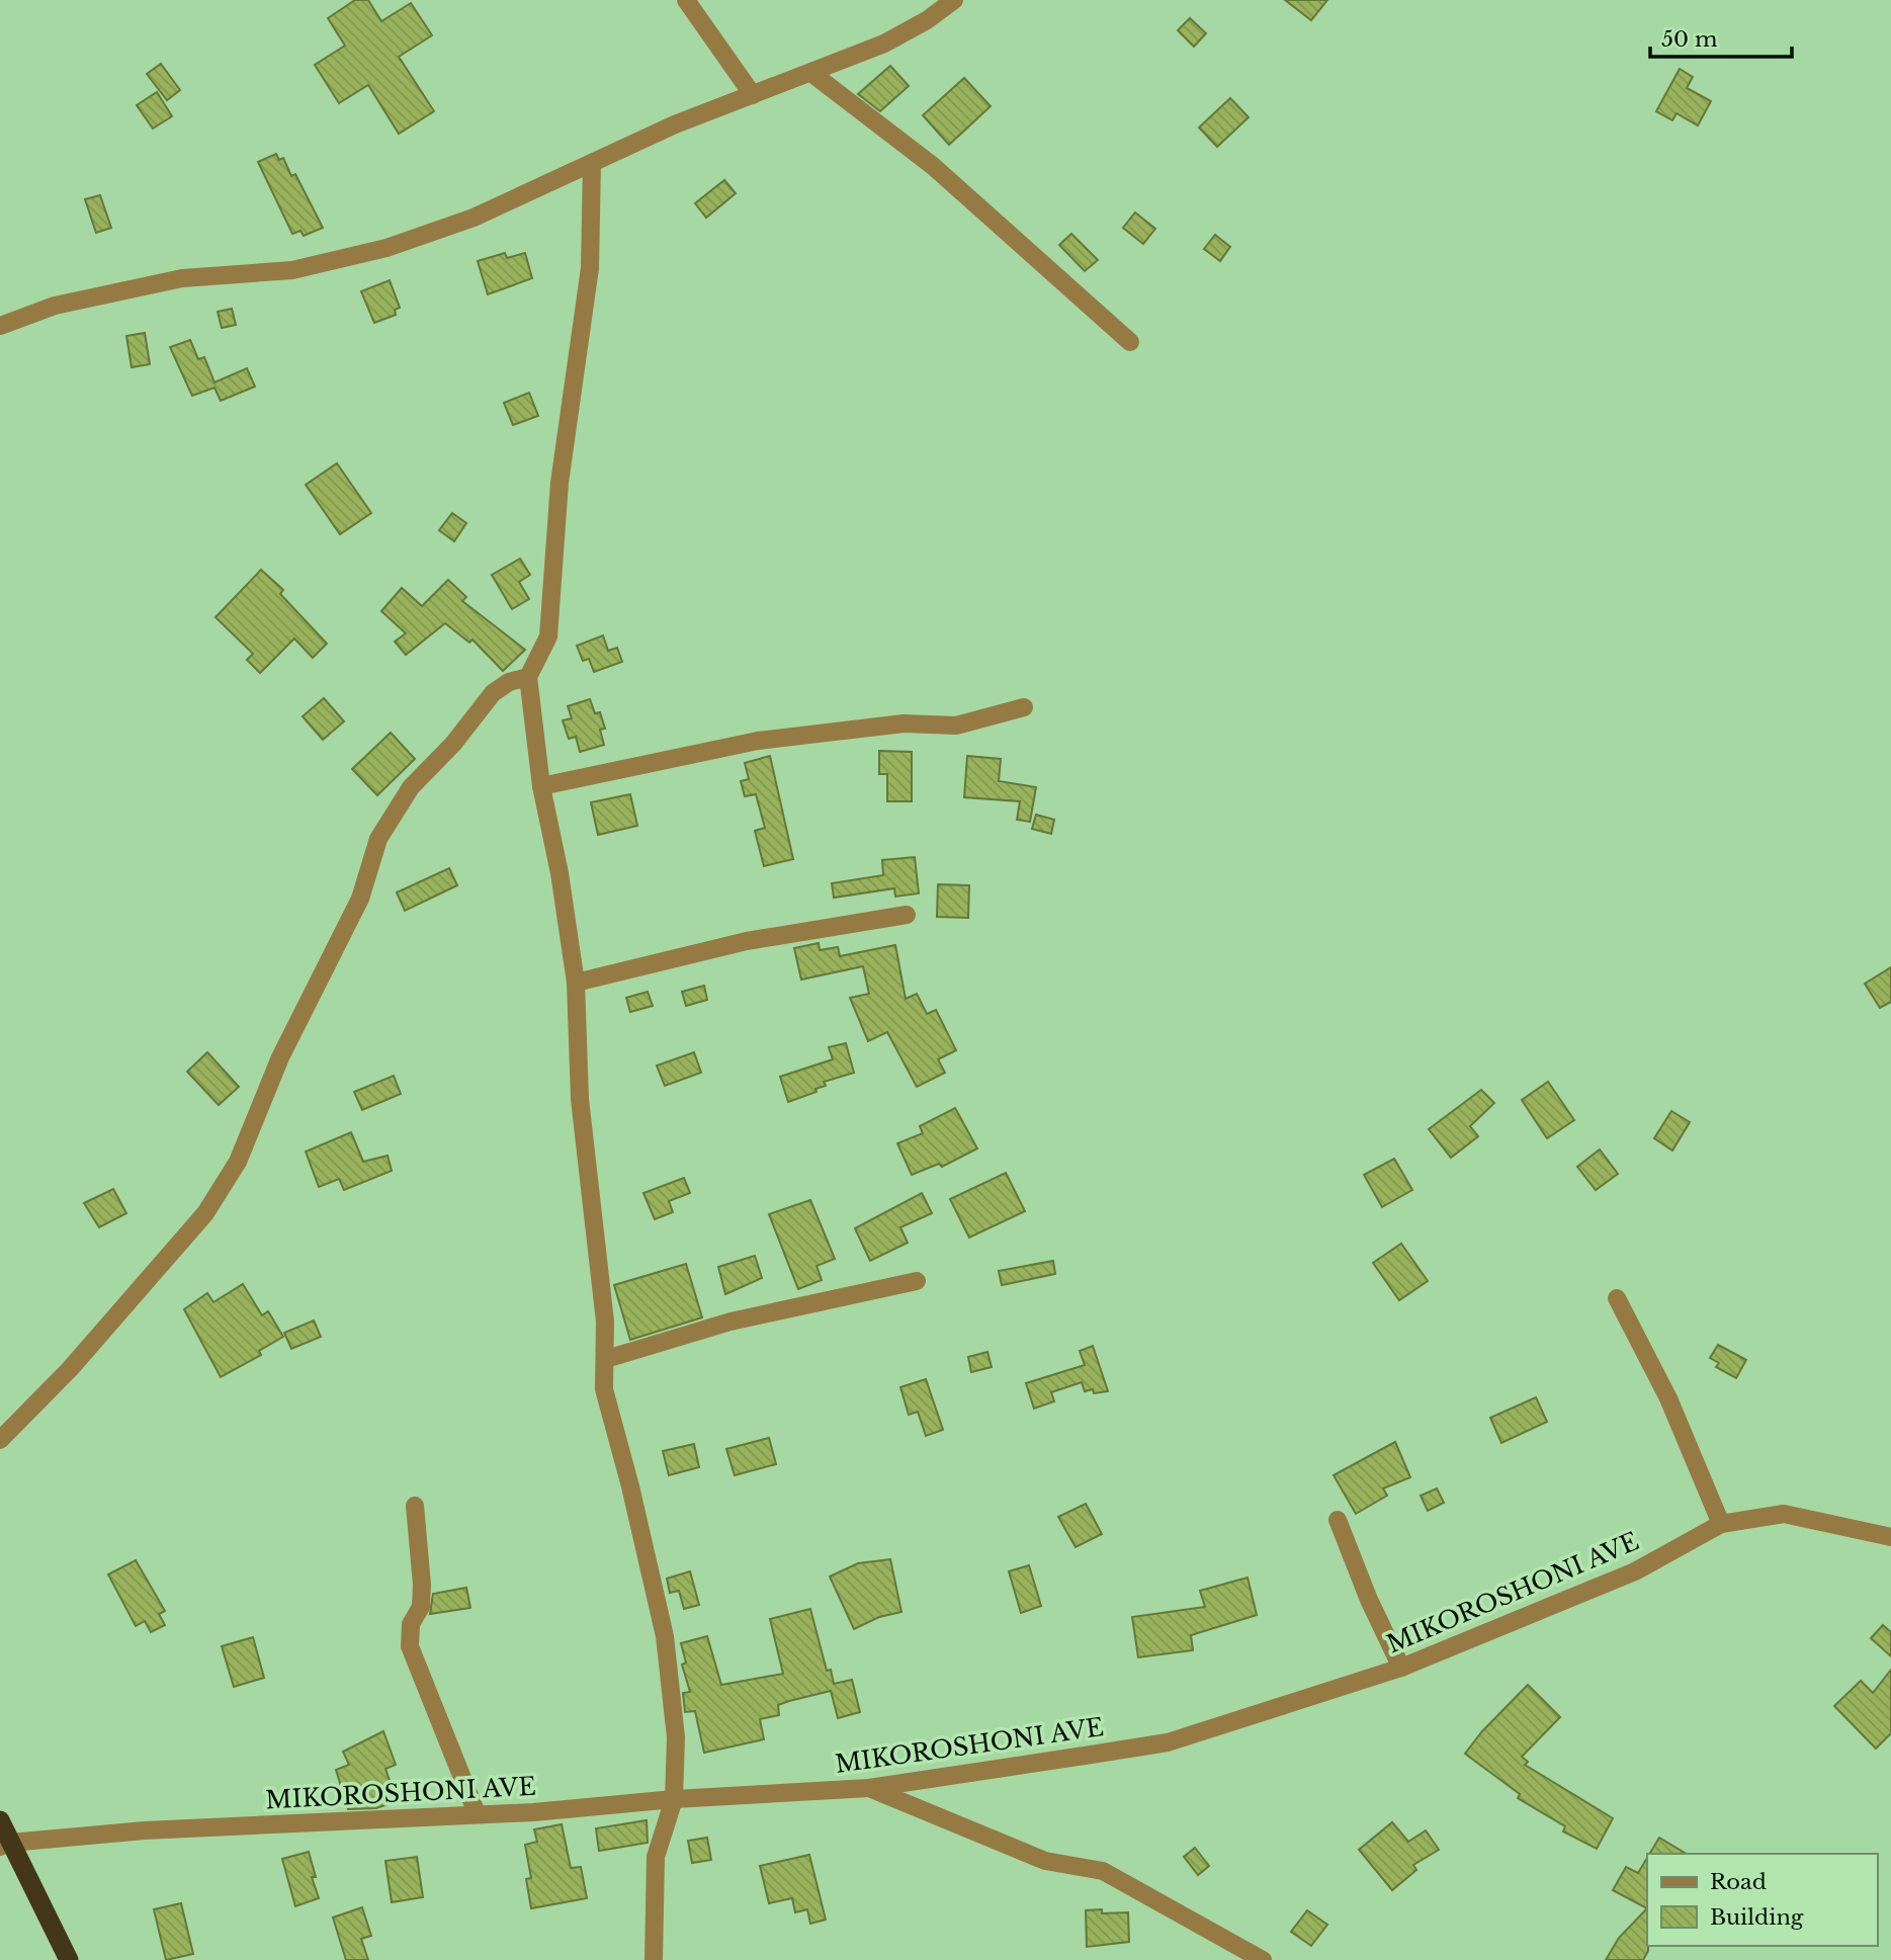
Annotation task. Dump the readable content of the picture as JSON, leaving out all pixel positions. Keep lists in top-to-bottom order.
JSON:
{
  "streets": {
    "street": ["MIKOROSHONI AVE"]
  },
  "legend": ["Road", "Building"],
  "scale_bar": "50 m"
}
